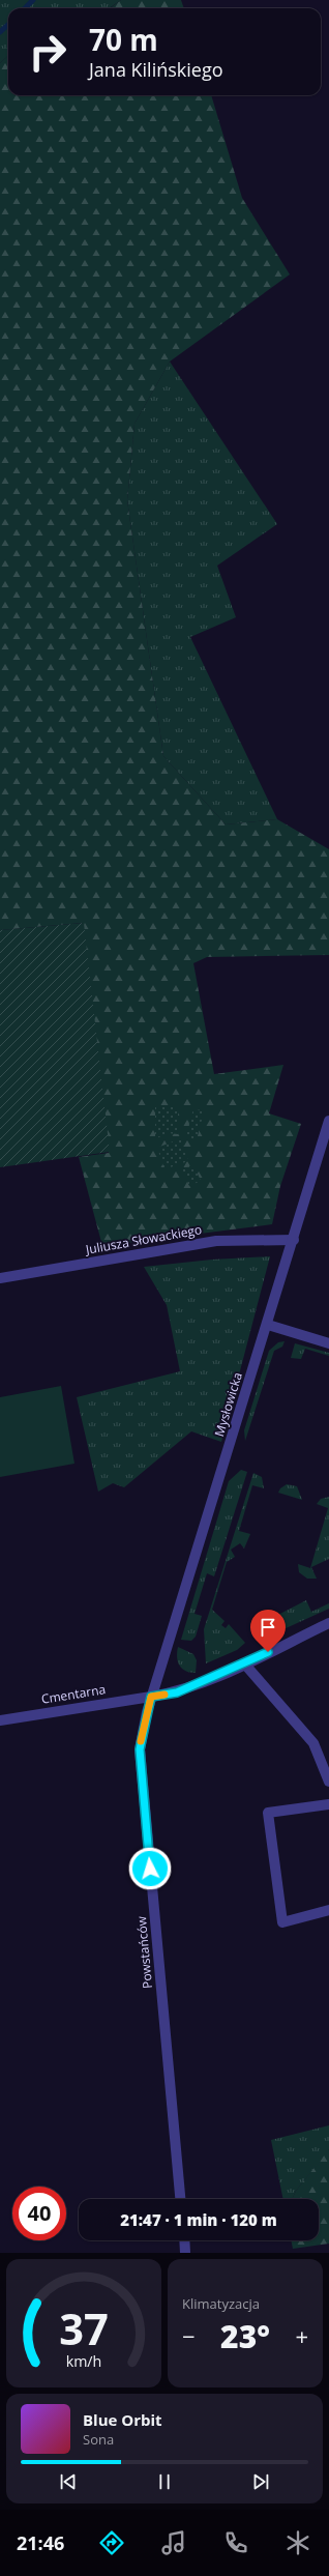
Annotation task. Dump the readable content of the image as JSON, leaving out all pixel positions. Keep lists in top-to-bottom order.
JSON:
{
  "streets": {
    "street": [
      "Juliusza Słowackiego",
      "Mysłowicka",
      "Cmentarna",
      "Powstańców"
    ]
  },
  "crossings": [
    ["Juliusza Słowackiego", "Mysłowicka"],
    ["Mysłowicka", "Cmentarna"],
    ["Mysłowicka", "Powstańców"],
    ["Cmentarna", "Powstańców"]
  ],
  "page": {
    "turn": ["70 m", "Jana Kilińskiego"],
    "limit": "40",
    "trip": "21:47 · 1 min · 120 m",
    "tile": "Klimatyzacja",
    "heat": ["−", "23°", "+"],
    "song": ["Blue Orbit", "Sona"],
    "tabs": "21:46",
    "gauge": ["37", "km/h"]
  }
}
